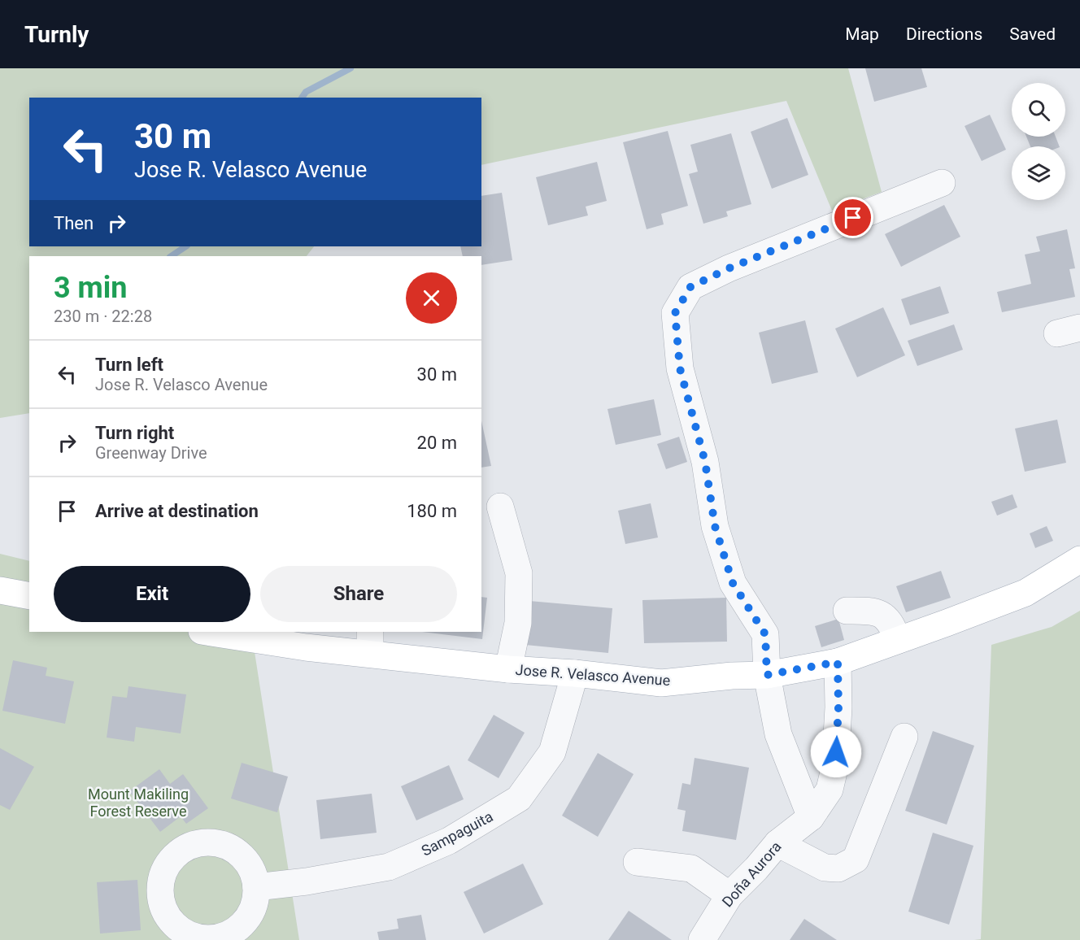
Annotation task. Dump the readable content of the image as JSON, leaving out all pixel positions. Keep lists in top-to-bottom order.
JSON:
{
  "streets": {
    "main road": ["Jose R. Velasco Avenue"],
    "street": ["Sampaguita", "Doña Aurora"]
  },
  "crossings": [
    ["Jose R. Velasco Avenue", "Sampaguita"],
    ["Jose R. Velasco Avenue", "Doña Aurora"]
  ],
  "parks": ["Mount Makiling Forest Reserve"],
  "page": {
    "header": "Turnly",
    "nav": ["Map", "Directions", "Saved"],
    "turn": ["30 m", "Jose R. Velasco Avenue"],
    "then": "Then",
    "heading": ["3 min", "230 m · 22:28"],
    "list": [
      {
        "name": "Turn left",
        "note": "Jose R. Velasco Avenue",
        "value": "30 m"
      },
      {
        "name": "Turn right",
        "note": "Greenway Drive",
        "value": "20 m"
      },
      {
        "name": "Arrive at destination",
        "value": "180 m"
      }
    ],
    "buttons": ["Exit", "Share"]
  }
}
